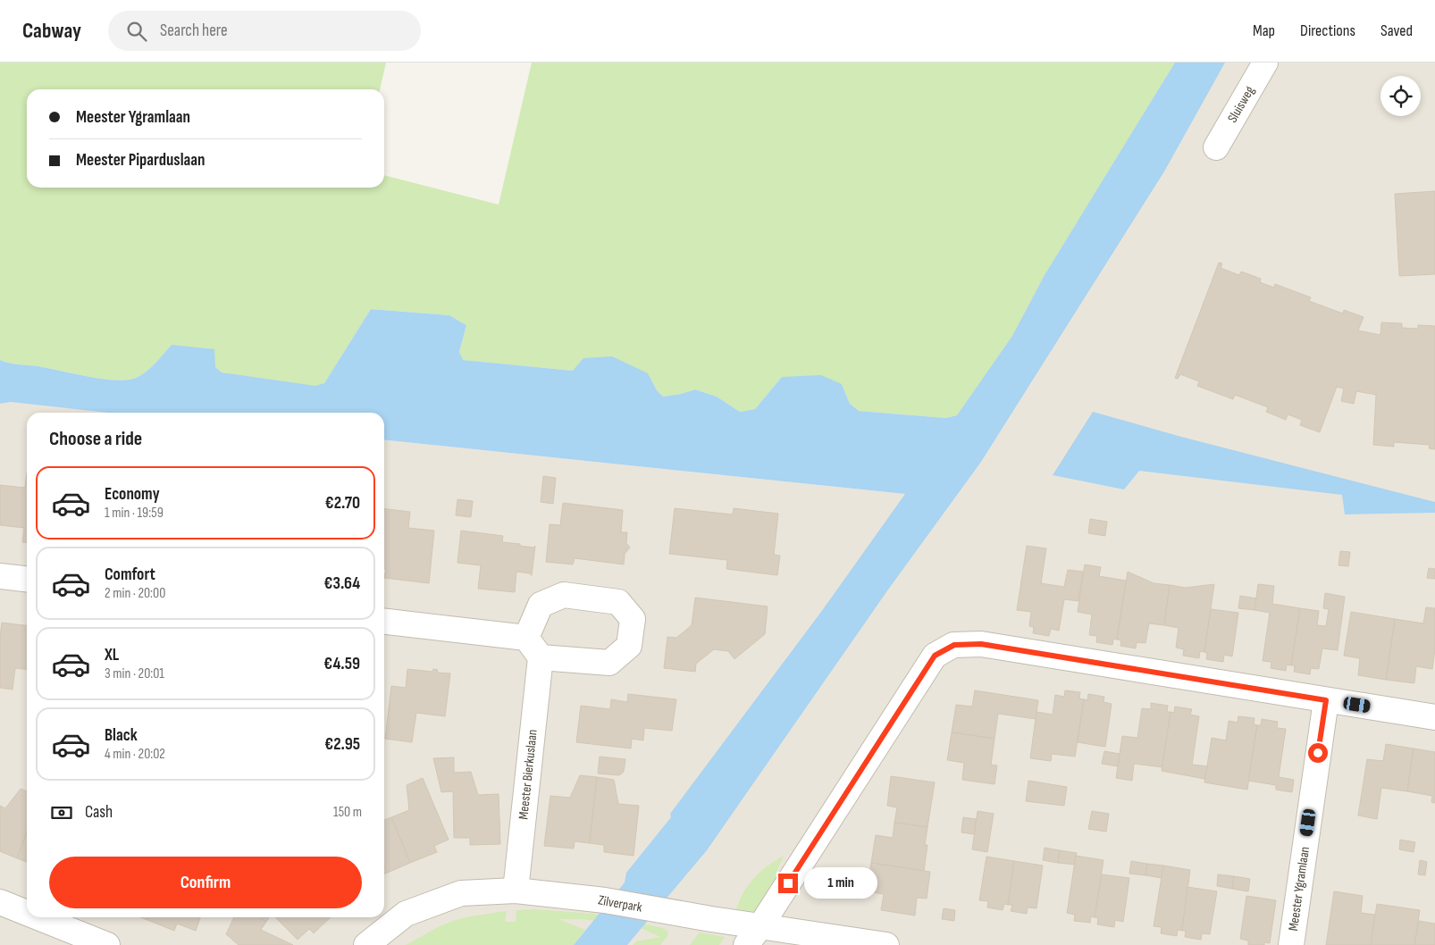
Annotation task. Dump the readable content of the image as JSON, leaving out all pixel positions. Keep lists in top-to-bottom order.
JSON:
{
  "streets": {
    "street": [
      "Sluisweg",
      "Meester Bierkuslaan",
      "Meester Ygramlaan",
      "Zilverpark"
    ]
  },
  "crossings": [
    ["Meester Bierkuslaan", "Zilverpark"]
  ],
  "page": {
    "header": "Cabway",
    "search": "Search here",
    "nav": ["Map", "Directions", "Saved"],
    "banner": ["Meester Ygramlaan", "Meester Piparduslaan"],
    "heading": "Choose a ride",
    "list": [
      {
        "name": "Economy",
        "note": "1 min · 19:59",
        "value": "€2.70"
      },
      {
        "name": "Comfort",
        "note": "2 min · 20:00",
        "value": "€3.64"
      },
      {
        "name": "XL",
        "note": "3 min · 20:01",
        "value": "€4.59"
      },
      {
        "name": "Black",
        "note": "4 min · 20:02",
        "value": "€2.95"
      }
    ],
    "pay": ["Cash", "150 m"],
    "buttons": "Confirm",
    "bubble": "1 min"
  }
}
